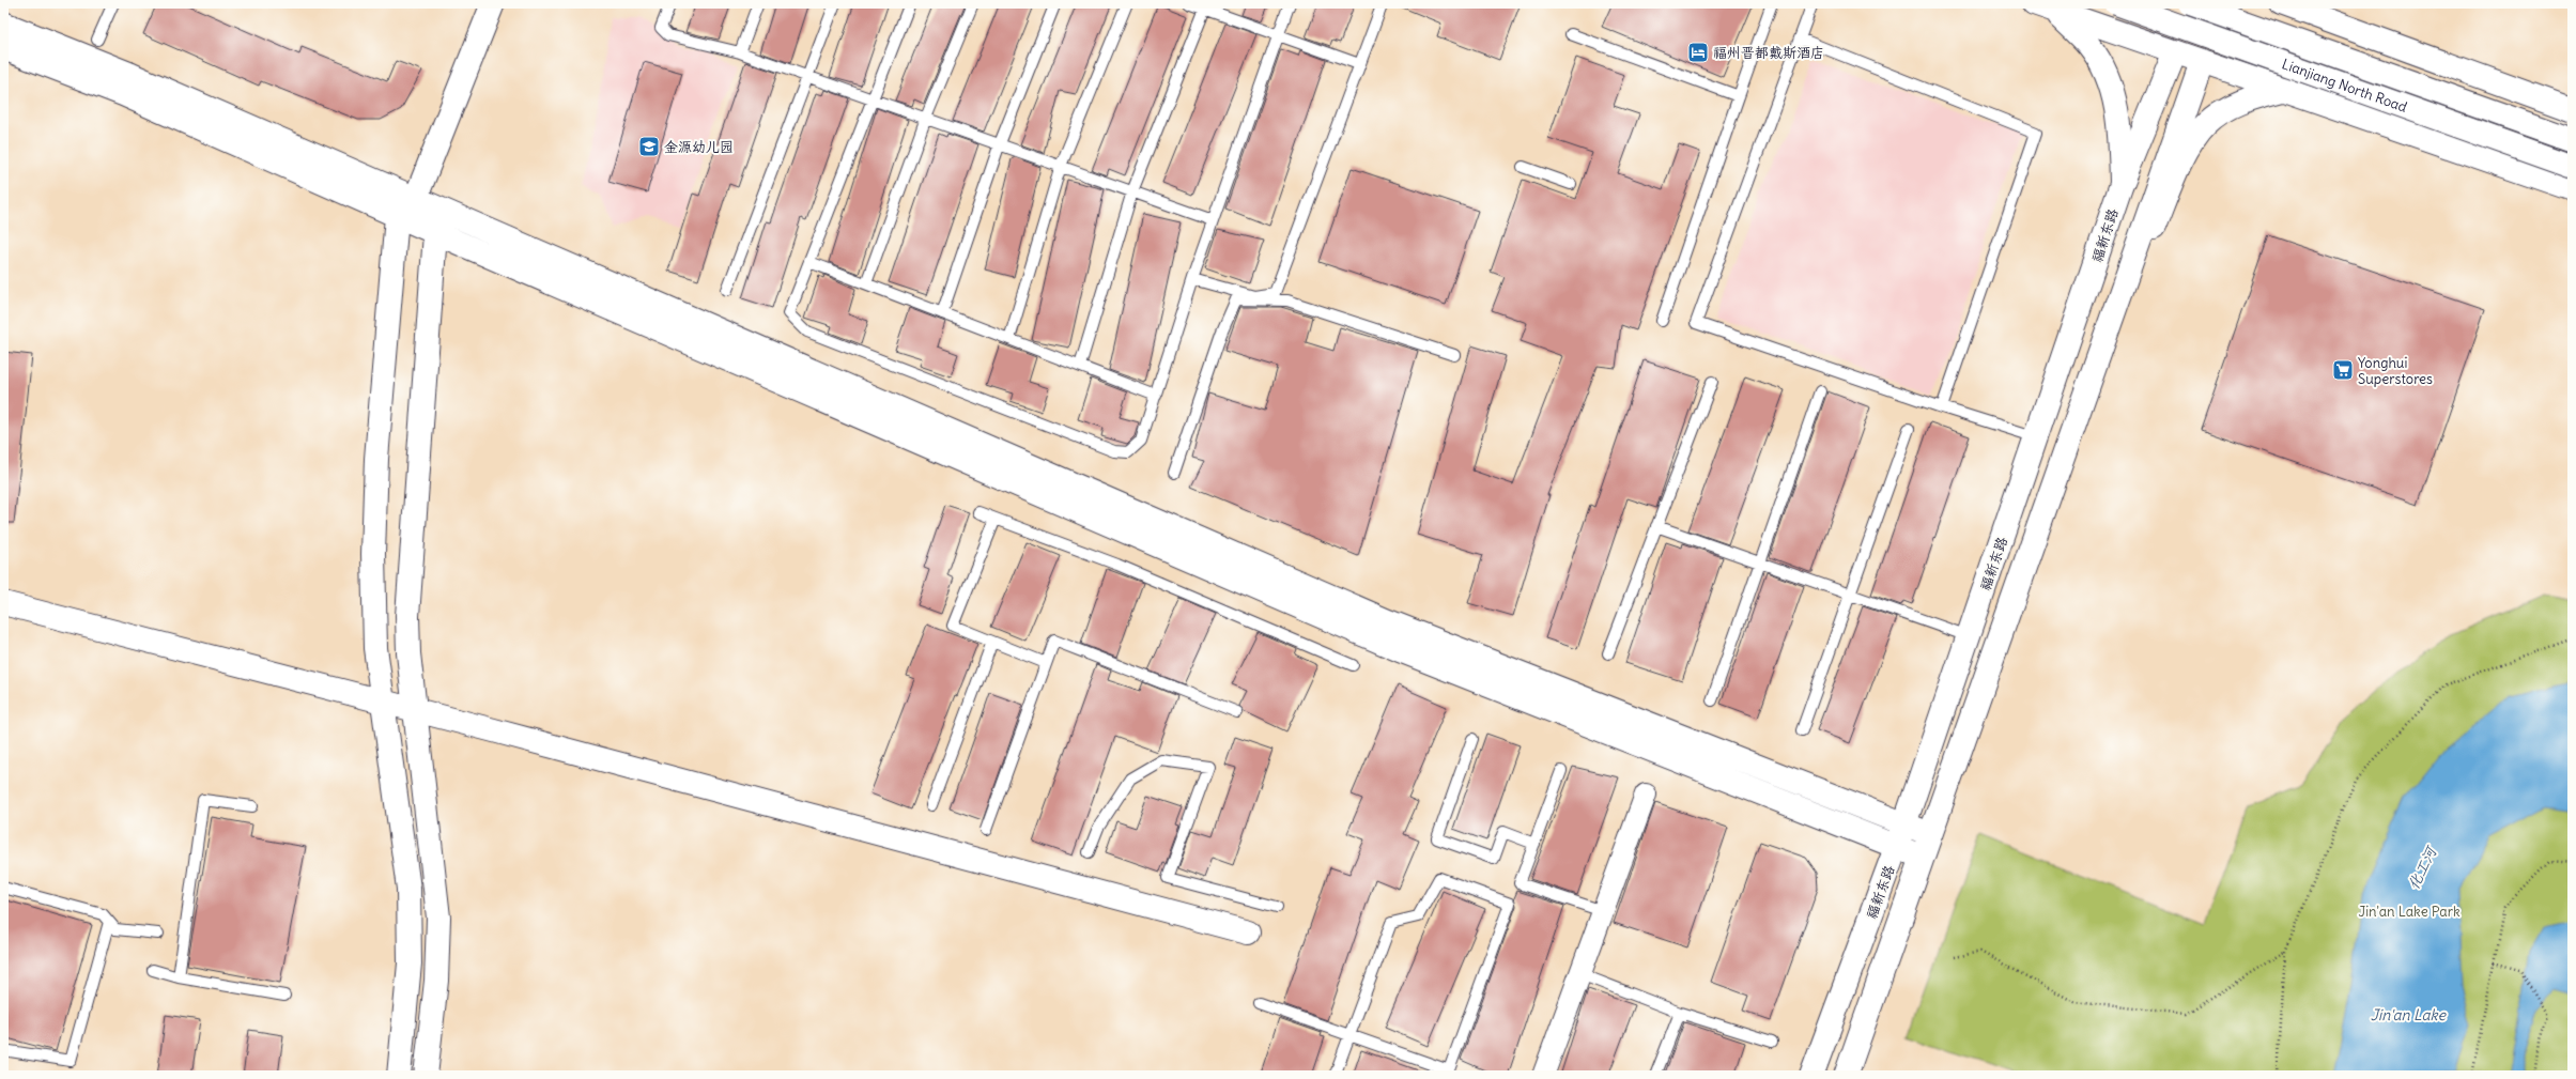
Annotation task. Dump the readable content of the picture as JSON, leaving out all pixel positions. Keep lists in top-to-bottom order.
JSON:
{
  "streets": {
    "main road": ["Lianjiang North Road", "福新东路"]
  },
  "crossings": [
    ["Lianjiang North Road", "福新东路"]
  ],
  "water": ["化工河", "Jin'an Lake"],
  "parks": ["Jin'an Lake Park"],
  "places": {
    "hotel": ["福州晋都戴斯酒店"],
    "school or university": ["金源幼儿园"],
    "supermarket": ["Yonghui Superstores"]
  }
}
